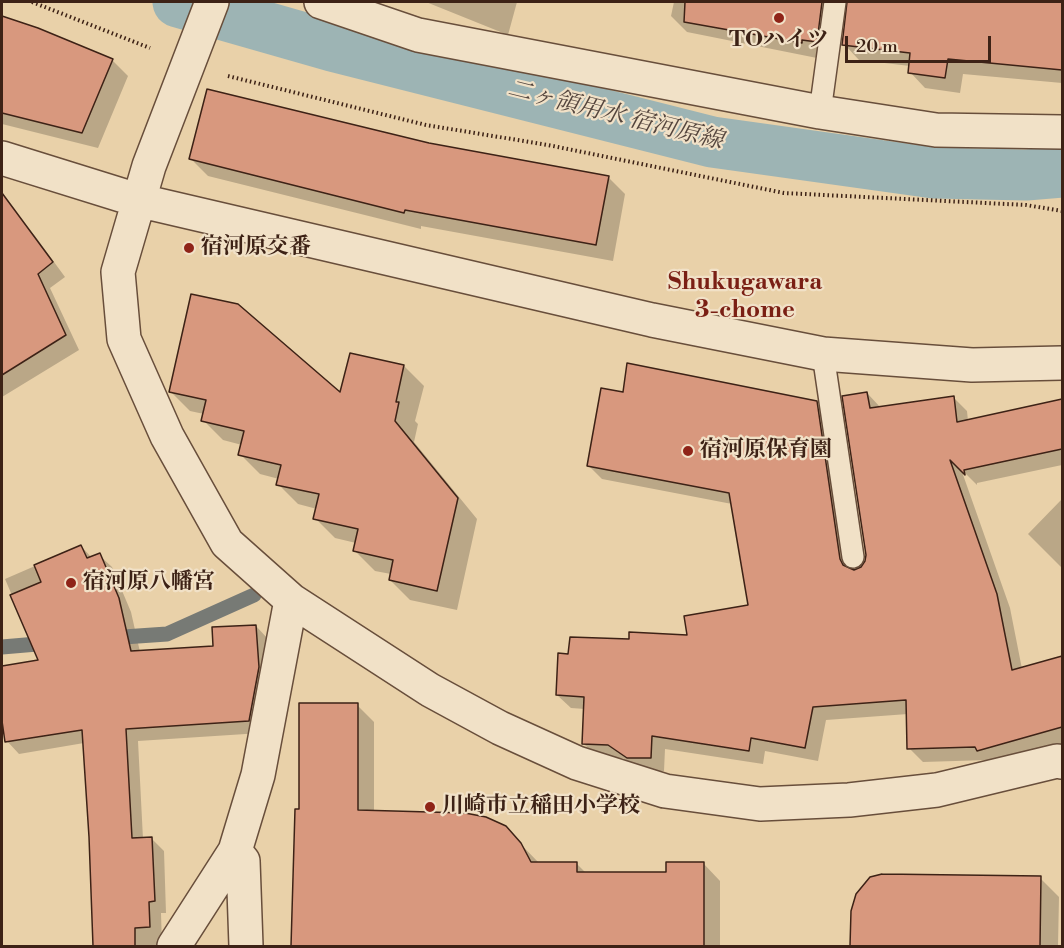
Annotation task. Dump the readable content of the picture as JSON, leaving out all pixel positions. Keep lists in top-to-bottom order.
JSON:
{
  "districts": ["Shukugawara 3-chome"],
  "water": ["二ヶ領用水 宿河原線"],
  "places": [
    "TOハイツ",
    "宿河原交番",
    "宿河原保育園",
    "宿河原八幡宮",
    "川崎市立稲田小学校"
  ],
  "scale_bar": "20 m"
}
